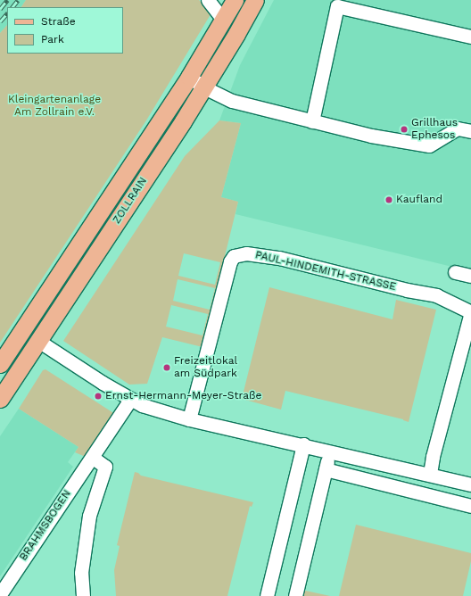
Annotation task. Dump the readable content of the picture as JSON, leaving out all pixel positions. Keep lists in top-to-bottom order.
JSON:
{
  "streets": {
    "main road": ["ZOLLRAIN"],
    "street": ["PAUL-HINDEMITH-STRASSE", "BRAHMSBOGEN"]
  },
  "parks": ["Kleingartenanlage Am Zollrain e.V."],
  "places": [
    "Grillhaus Ephesos",
    "Kaufland",
    "Freizeitlokal am Südpark",
    "Ernst-Hermann-Meyer-Straße"
  ],
  "legend": ["Straße", "Park"]
}
